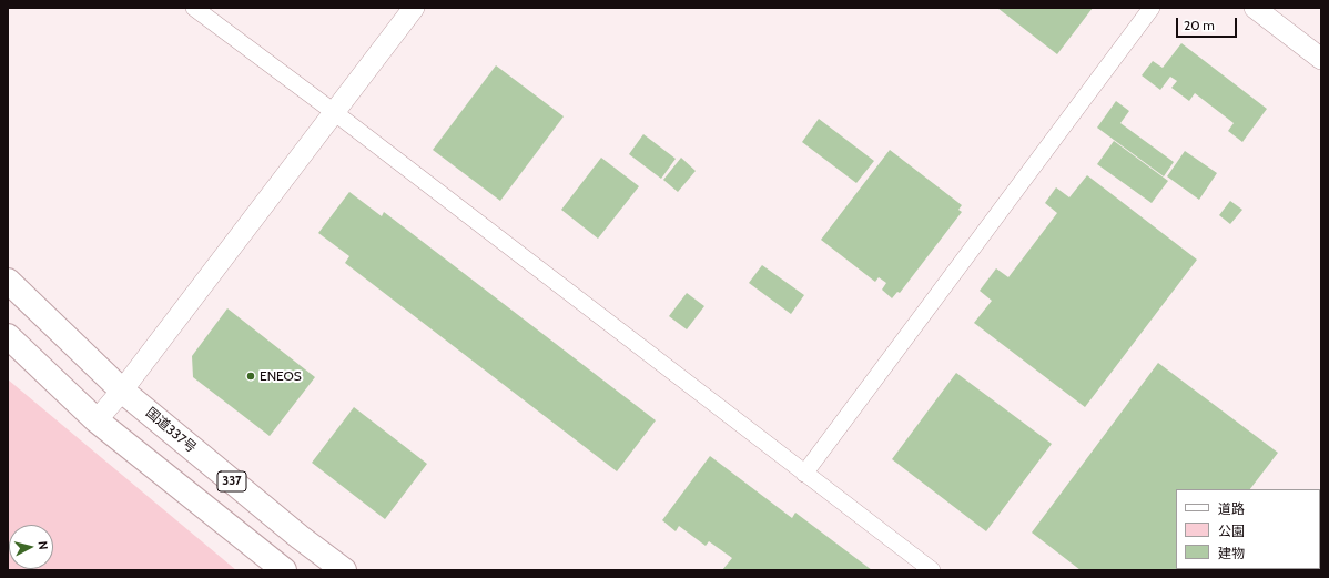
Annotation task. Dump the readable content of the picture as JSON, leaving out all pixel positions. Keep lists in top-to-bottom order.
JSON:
{
  "streets": {
    "highway": ["国道337号", "337"]
  },
  "places": ["ENEOS"],
  "legend": ["道路", "公園", "建物"],
  "scale_bar": "20 m",
  "north": "right"
}
